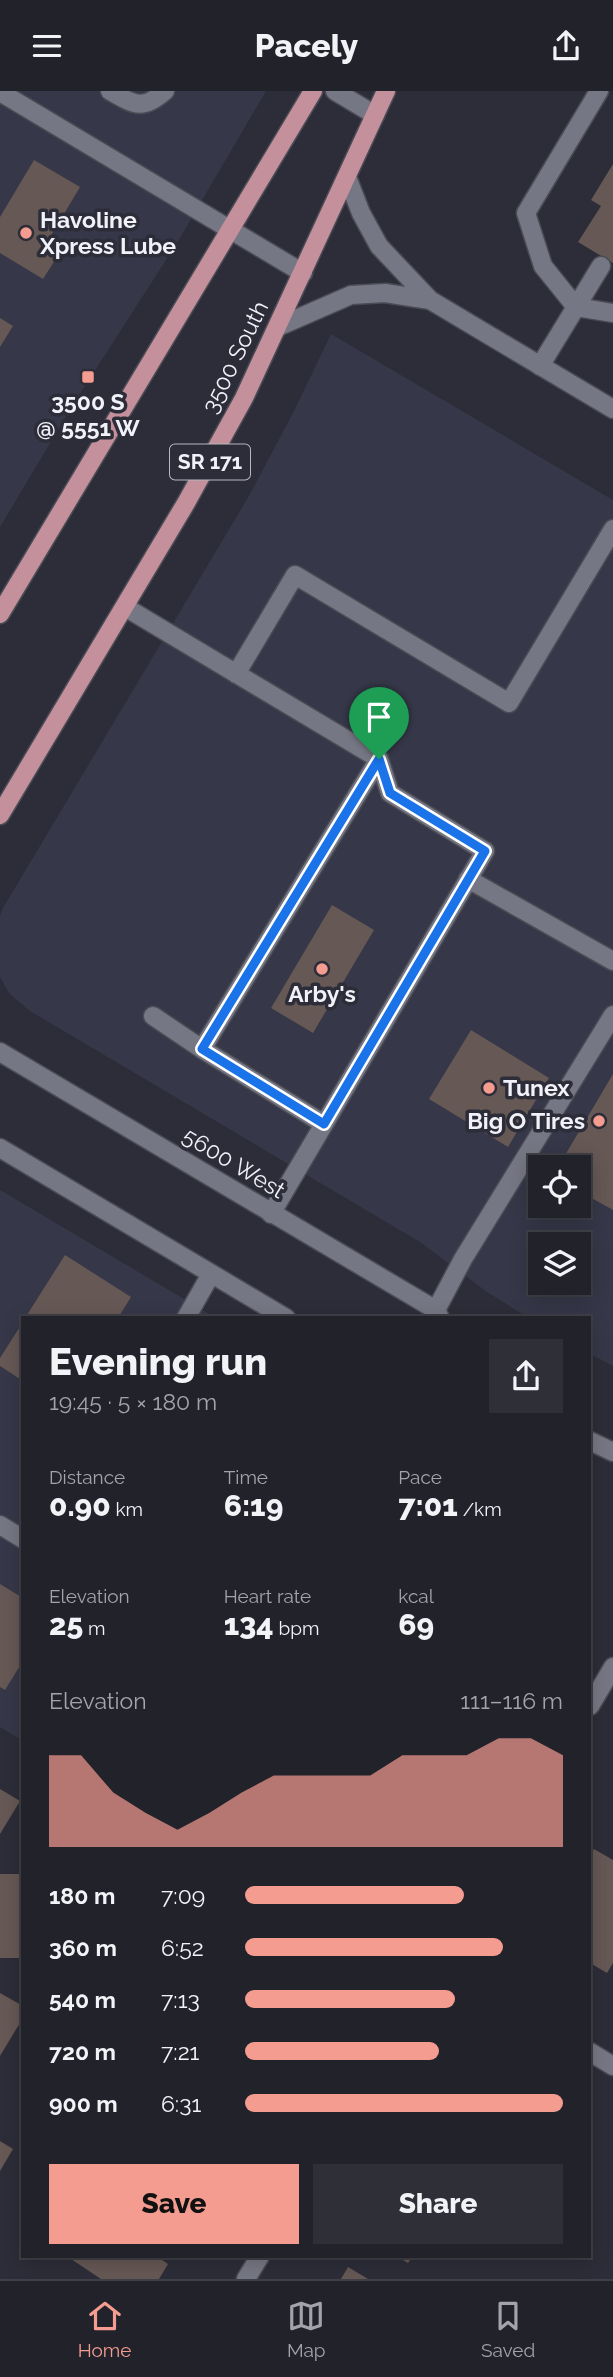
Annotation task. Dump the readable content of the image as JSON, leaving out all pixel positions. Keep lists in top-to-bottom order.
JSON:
{
  "streets": {
    "main road": ["3500 South", "SR 171", "5600 West"]
  },
  "places": {
    "other": [
      "Havoline Xpress Lube",
      "Arby's",
      "Tunex",
      "Big O Tires"
    ],
    "transit": ["3500 S @ 5551 W"]
  },
  "page": {
    "header": "Pacely",
    "heading": ["Evening run", "19:45 · 5 × 180 m"],
    "stats": [
      ["Distance", "0.90 km"],
      ["Time", "6:19"],
      ["Pace", "7:01 /km"],
      ["Elevation", "25 m"],
      ["Heart rate", "134 bpm"],
      ["kcal", "69"]
    ],
    "chart": ["Elevation", "111–116 m"],
    "list": [
      {
        "name": "180 m",
        "note": "7:09"
      },
      {
        "name": "360 m",
        "note": "6:52"
      },
      {
        "name": "540 m",
        "note": "7:13"
      },
      {
        "name": "720 m",
        "note": "7:21"
      },
      {
        "name": "900 m",
        "note": "6:31"
      }
    ],
    "buttons": ["Save", "Share"],
    "tabs": ["Home", "Map", "Saved"]
  }
}
